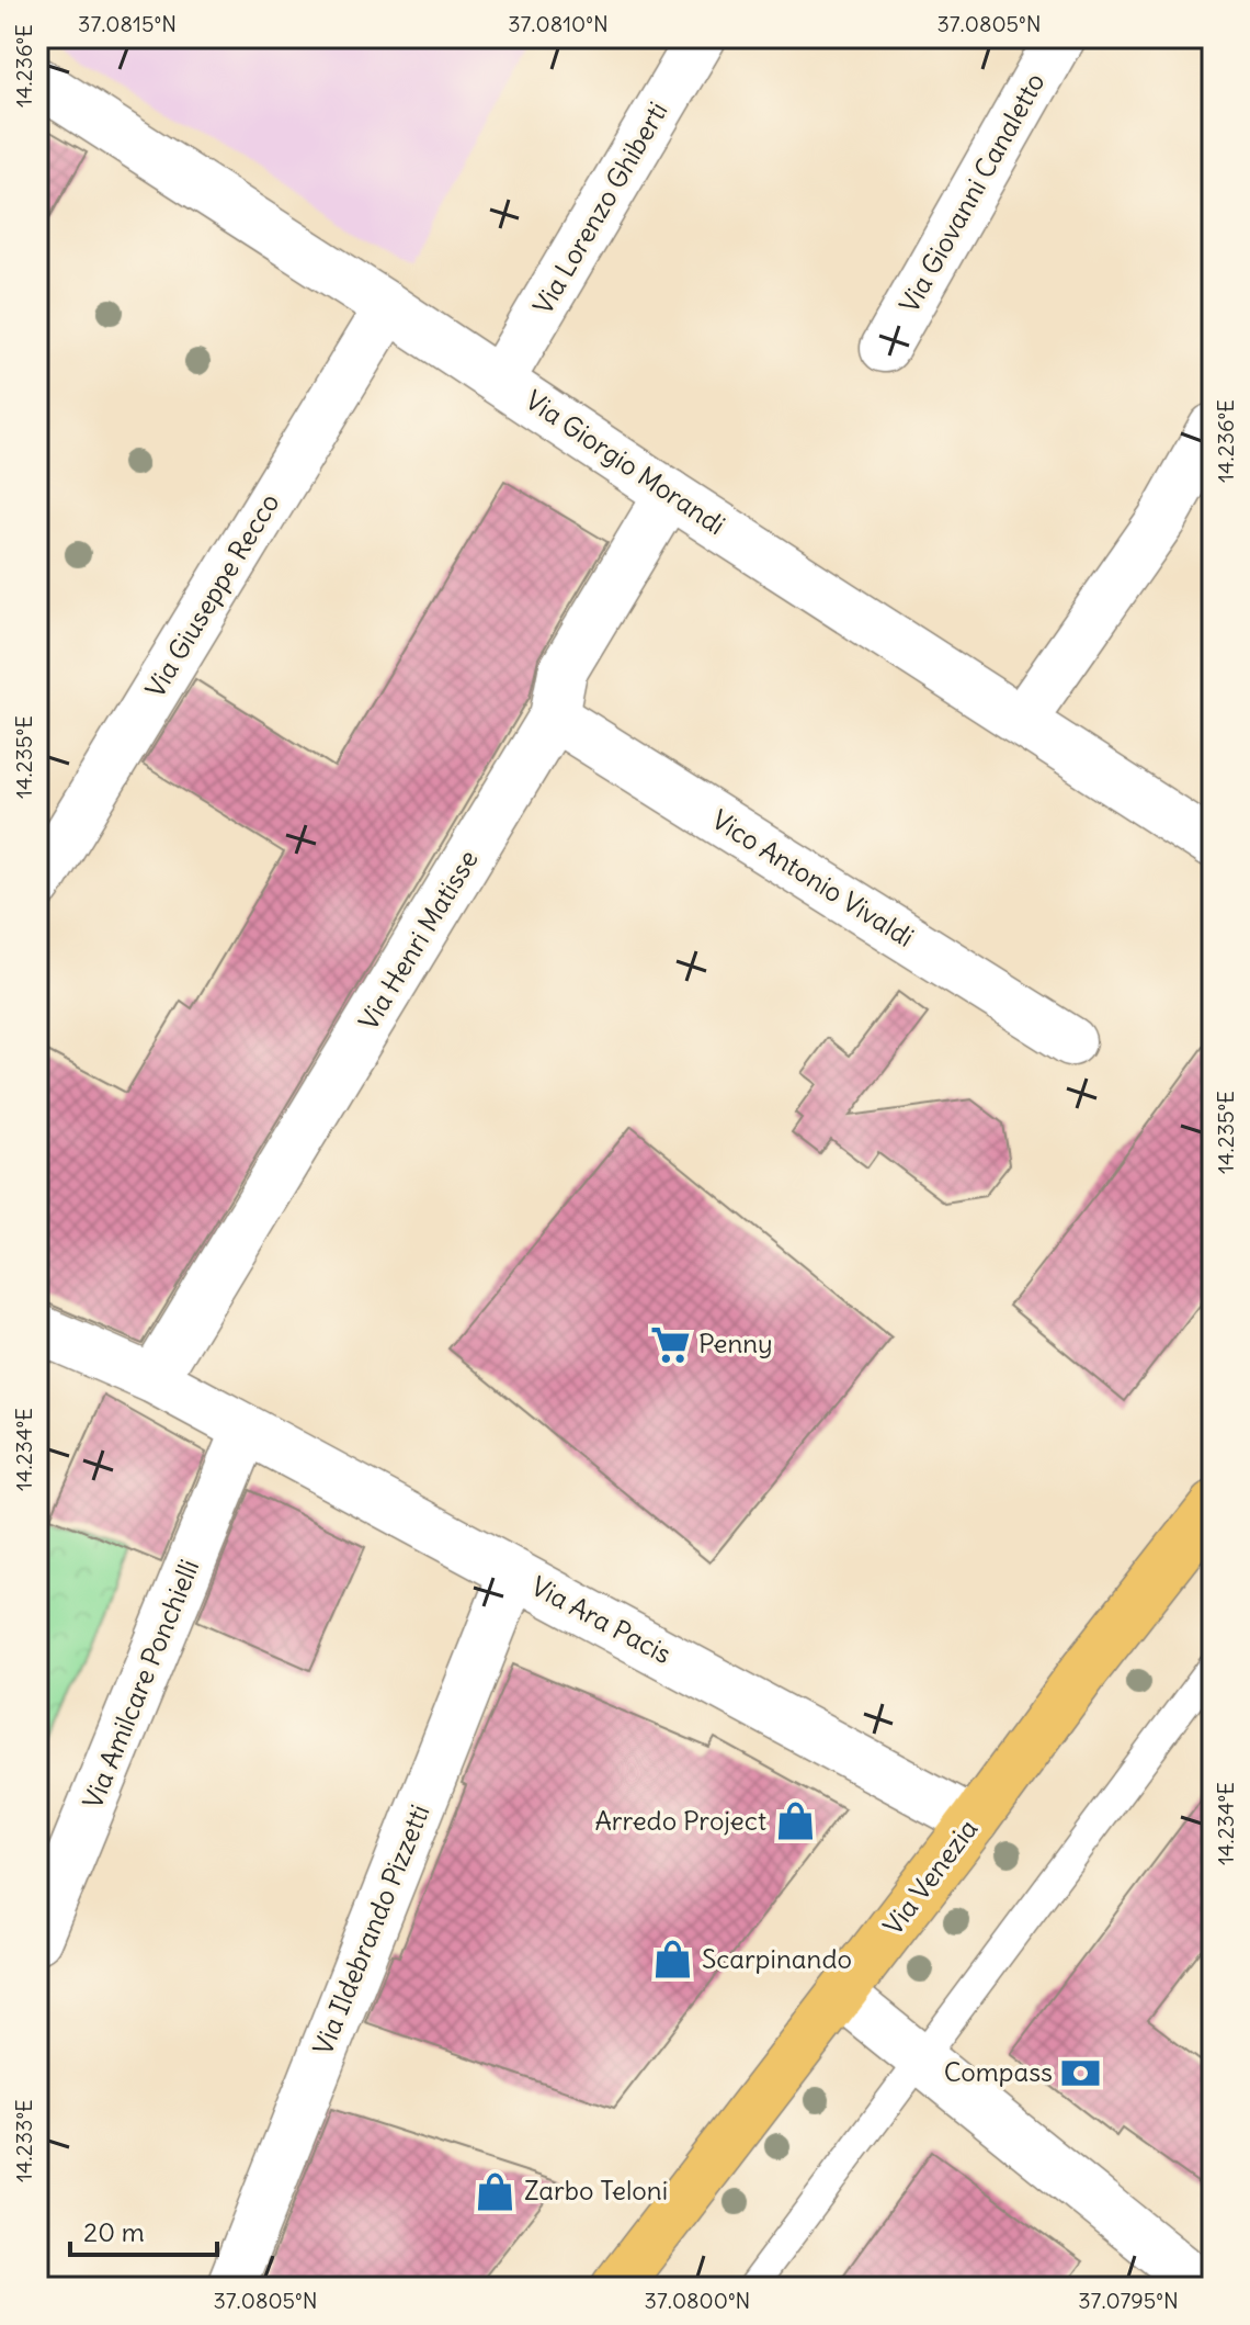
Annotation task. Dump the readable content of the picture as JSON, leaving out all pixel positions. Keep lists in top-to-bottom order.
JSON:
{
  "streets": {
    "main road": ["Via Venezia"],
    "street": [
      "Via Giovanni Canaletto",
      "Via Lorenzo Ghiberti",
      "Via Giorgio Morandi",
      "Via Giuseppe Recco",
      "Vico Antonio Vivaldi",
      "Via Henri Matisse",
      "Via Ara Pacis",
      "Via Amilcare Ponchielli",
      "Via Ildebrando Pizzetti"
    ]
  },
  "crossings": [
    ["Via Lorenzo Ghiberti", "Via Giorgio Morandi"],
    ["Via Giorgio Morandi", "Via Giuseppe Recco"],
    ["Via Giorgio Morandi", "Via Henri Matisse"],
    ["Vico Antonio Vivaldi", "Via Henri Matisse"],
    ["Via Henri Matisse", "Via Ara Pacis"],
    ["Via Ara Pacis", "Via Amilcare Ponchielli"],
    ["Via Ara Pacis", "Via Venezia"],
    ["Via Ara Pacis", "Via Ildebrando Pizzetti"]
  ],
  "places": {
    "supermarket": ["Penny"],
    "shop": ["Arredo Project", "Scarpinando", "Zarbo Teloni"],
    "bank": ["Compass"]
  },
  "scale_bar": "20 m",
  "coordinates": [
    "37.0815°N",
    "37.0810°N",
    "37.0805°N",
    "14.236°E",
    "14.235°E",
    "14.234°E",
    "14.233°E",
    "37.0800°N",
    "37.0795°N"
  ]
}
